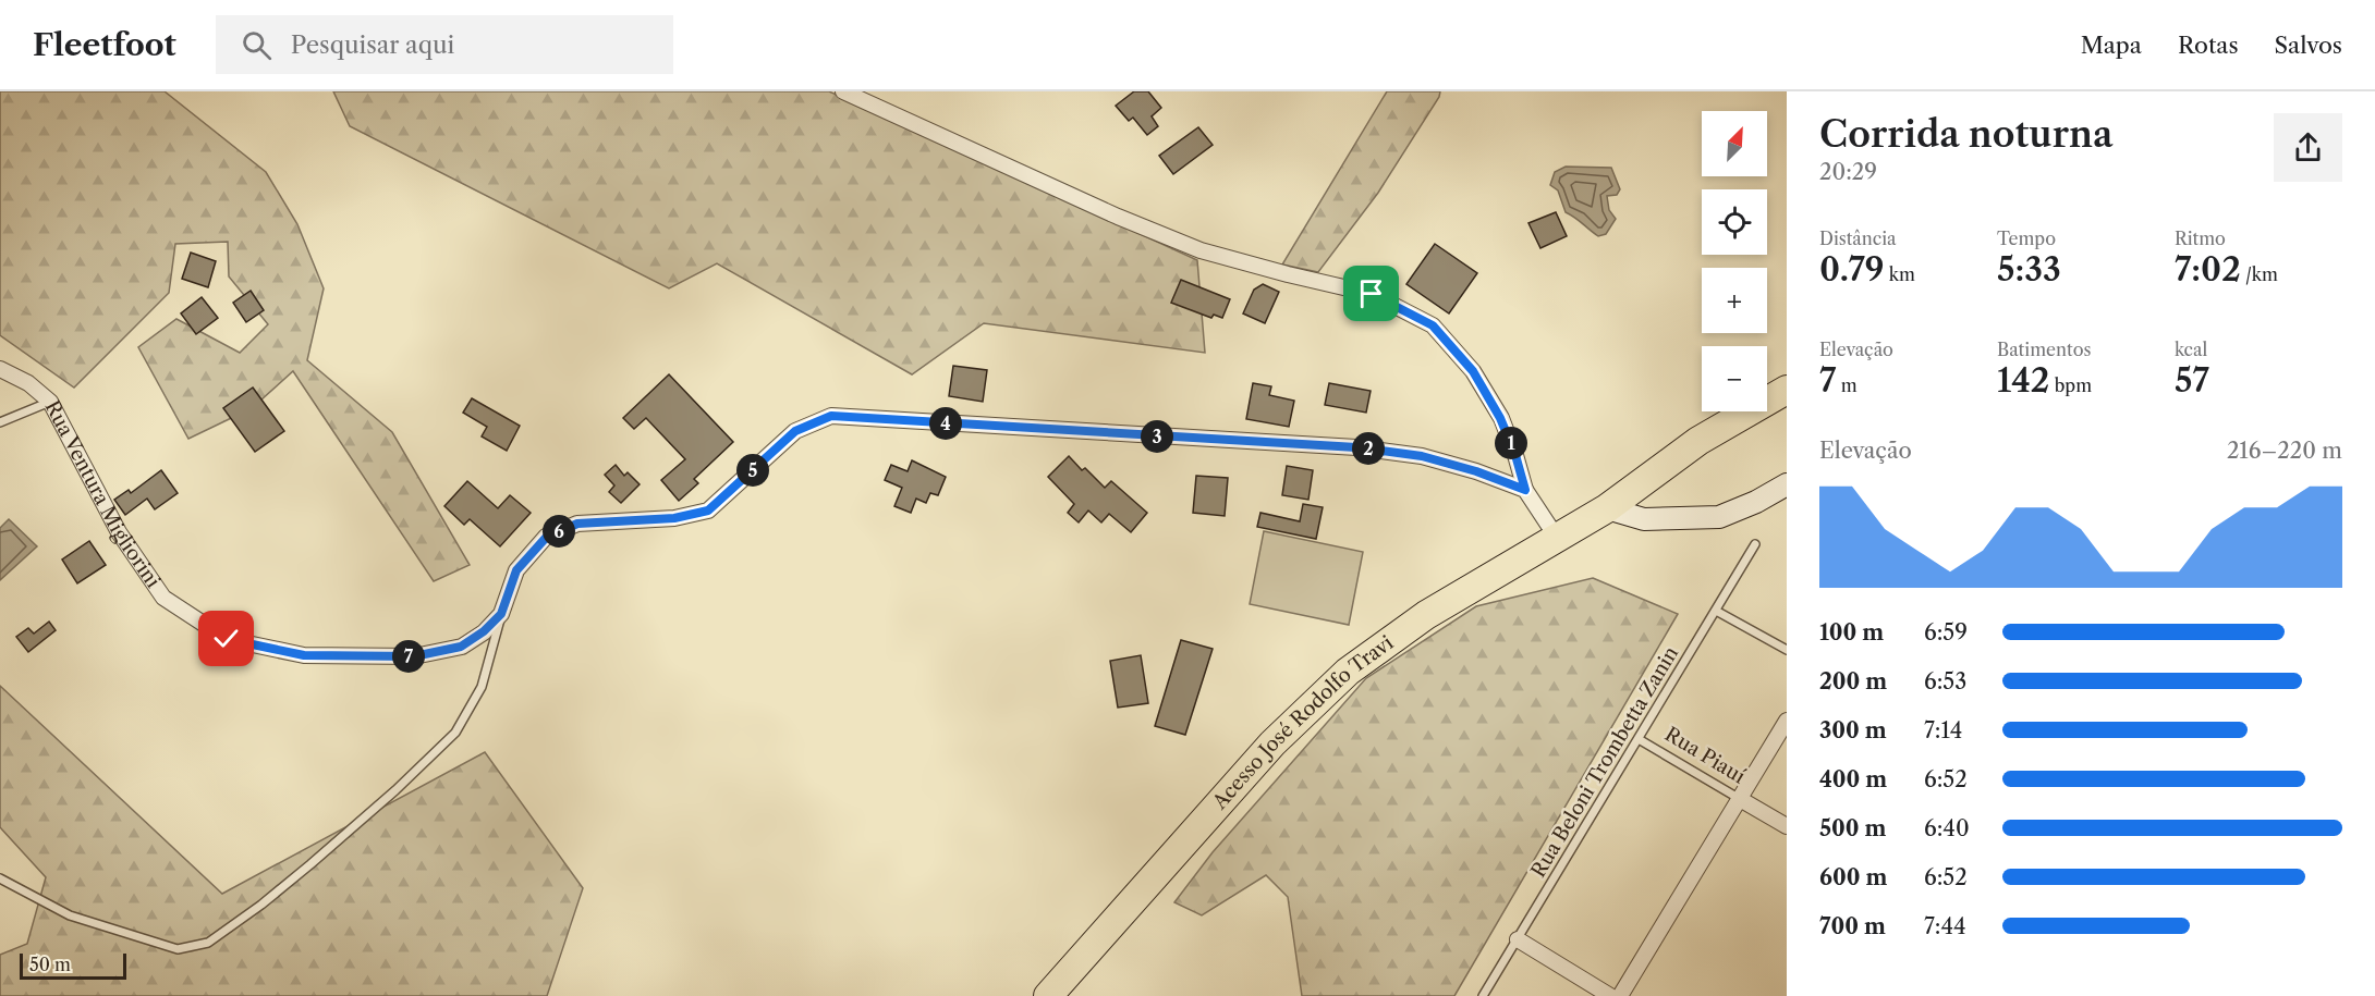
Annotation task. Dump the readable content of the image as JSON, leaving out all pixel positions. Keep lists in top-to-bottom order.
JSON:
{
  "streets": {
    "highway": ["Acesso José Rodolfo Travi"],
    "street": ["Rua Ventura Migliorini", "Rua Piauí"],
    "lane": ["Rua Beloni Trombetta Zanin"]
  },
  "crossings": [
    ["Rua Piauí", "Rua Beloni Trombetta Zanin"]
  ],
  "scale_bar": "50 m",
  "north": "top right",
  "page": {
    "header": "Fleetfoot",
    "search": "Pesquisar aqui",
    "nav": ["Mapa", "Rotas", "Salvos"],
    "heading": ["Corrida noturna", "20:29"],
    "map_buttons": ["+", "−"],
    "stats": [
      ["Distância", "0.79 km"],
      ["Tempo", "5:33"],
      ["Ritmo", "7:02 /km"],
      ["Elevação", "7 m"],
      ["Batimentos", "142 bpm"],
      ["kcal", "57"]
    ],
    "pins": [
      "4",
      "3",
      "1",
      "2",
      "5",
      "6",
      "7"
    ],
    "chart": ["Elevação", "216–220 m"],
    "list": [
      {
        "name": "100 m",
        "note": "6:59"
      },
      {
        "name": "200 m",
        "note": "6:53"
      },
      {
        "name": "300 m",
        "note": "7:14"
      },
      {
        "name": "400 m",
        "note": "6:52"
      },
      {
        "name": "500 m",
        "note": "6:40"
      },
      {
        "name": "600 m",
        "note": "6:52"
      },
      {
        "name": "700 m",
        "note": "7:44"
      }
    ],
    "scale": "50 m"
  }
}
